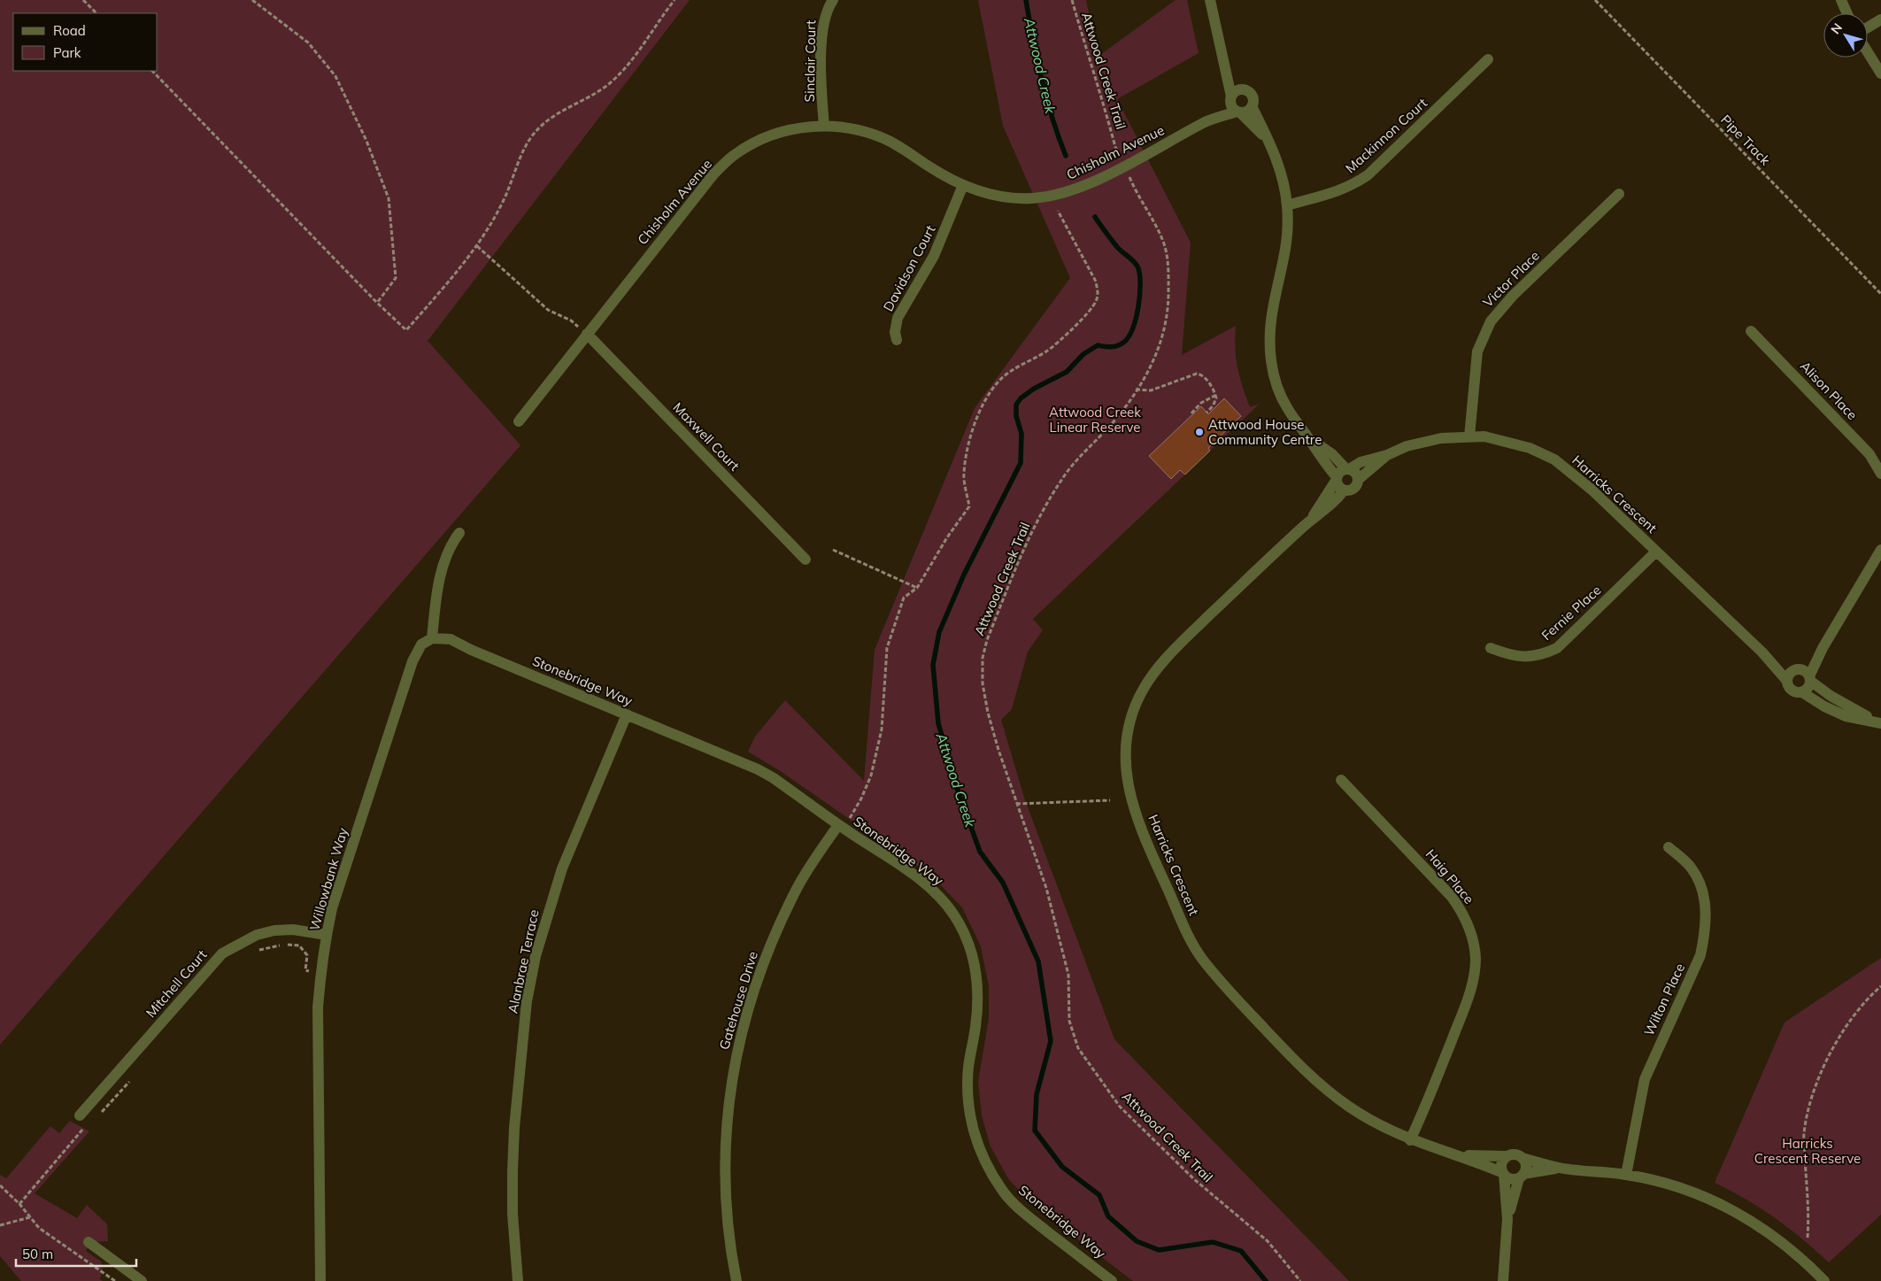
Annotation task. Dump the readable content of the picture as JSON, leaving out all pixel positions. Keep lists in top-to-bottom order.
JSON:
{
  "streets": {
    "street": [
      "Sinclair Court",
      "Mackinnon Court",
      "Chisholm Avenue",
      "Davidson Court",
      "Victor Place",
      "Alison Place",
      "Maxwell Court",
      "Harricks Crescent",
      "Fernie Place",
      "Stonebridge Way",
      "Haig Place",
      "Willowbank Way",
      "Alanbrae Terrace",
      "Mitchell Court",
      "Wilton Place",
      "Gatehouse Drive"
    ],
    "path": ["Attwood Creek Trail", "Pipe Track"]
  },
  "crossings": [
    ["Sinclair Court", "Chisholm Avenue"],
    ["Attwood Creek Trail", "Chisholm Avenue"],
    ["Chisholm Avenue", "Davidson Court"],
    ["Chisholm Avenue", "Maxwell Court"],
    ["Victor Place", "Harricks Crescent"],
    ["Harricks Crescent", "Fernie Place"],
    ["Harricks Crescent", "Haig Place"],
    ["Stonebridge Way", "Willowbank Way"],
    ["Stonebridge Way", "Alanbrae Terrace"],
    ["Stonebridge Way", "Gatehouse Drive"],
    ["Willowbank Way", "Mitchell Court"]
  ],
  "water": ["Attwood Creek"],
  "parks": ["Attwood Creek Linear Reserve", "Harricks Crescent Reserve"],
  "places": ["Attwood House Community Centre"],
  "legend": ["Road", "Park"],
  "scale_bar": "50 m",
  "north": "top left"
}
